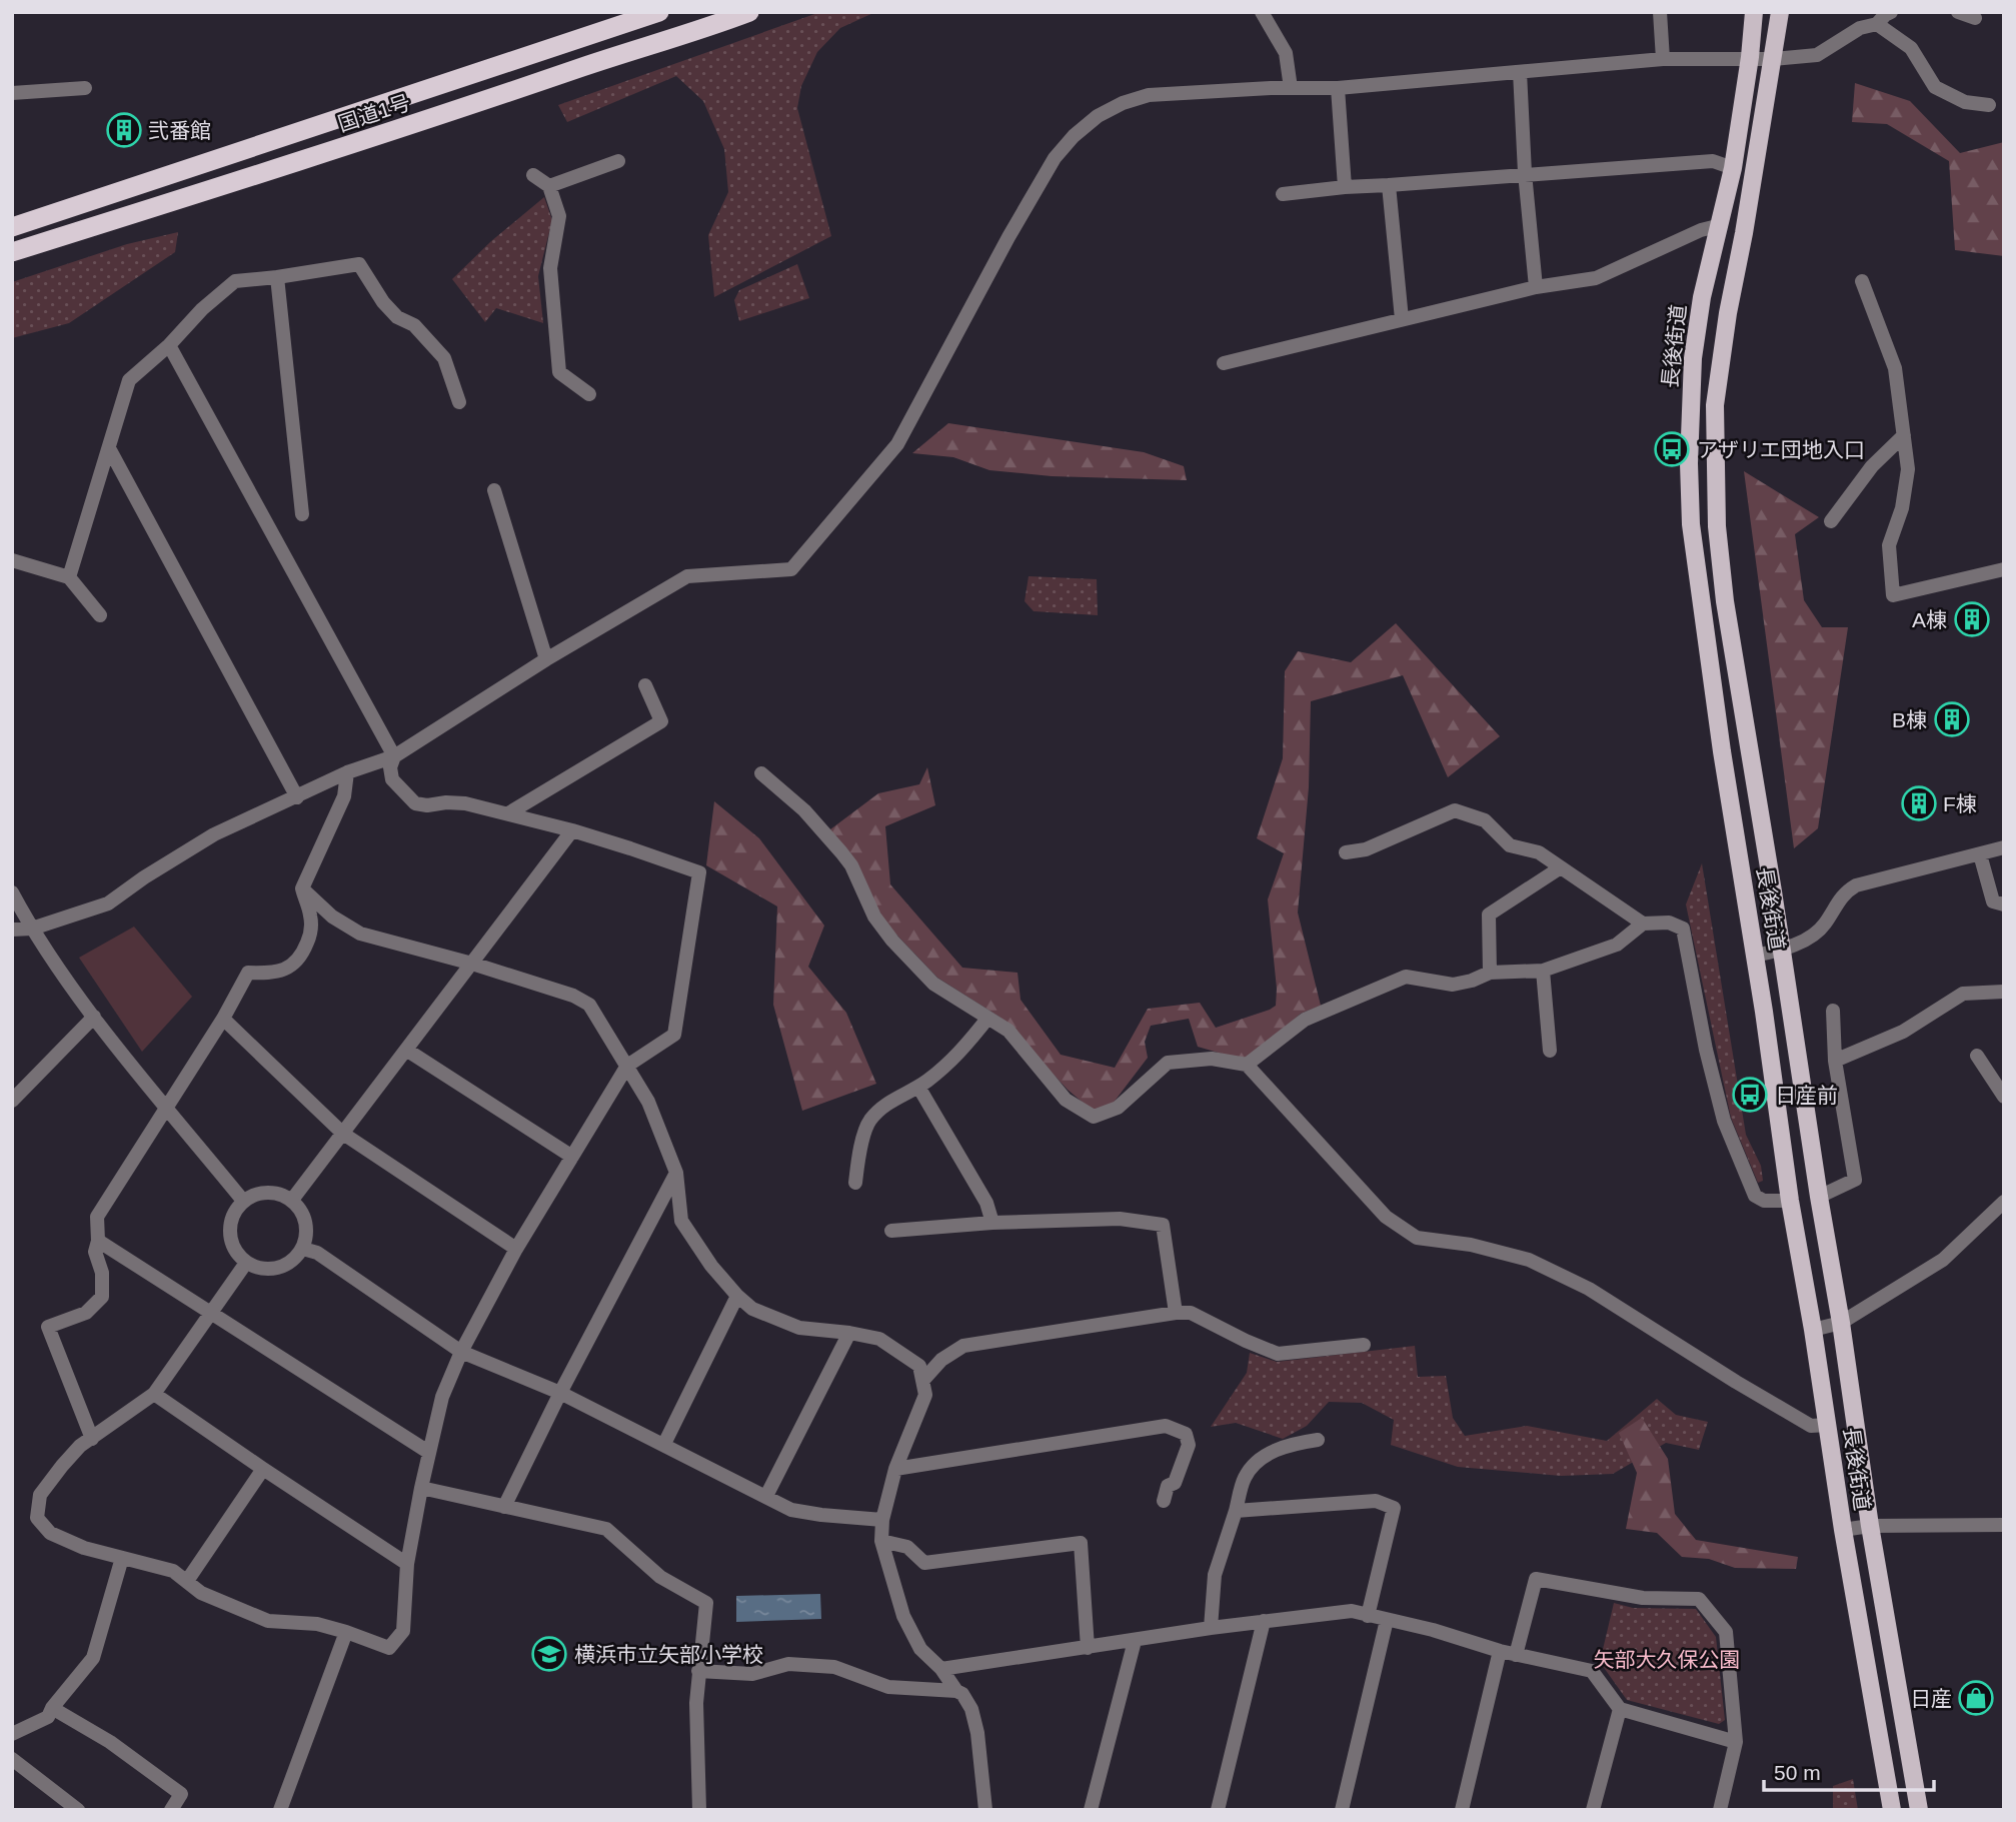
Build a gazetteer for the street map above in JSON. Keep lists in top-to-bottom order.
{
  "streets": {
    "highway": ["国道1号"],
    "main road": ["長後街道"]
  },
  "parks": ["矢部大久保公園"],
  "places": {
    "building": [
      "弐番館",
      "A棟",
      "B棟",
      "F棟"
    ],
    "bus stop": ["アザリエ団地入口", "日産前"],
    "school or university": ["横浜市立矢部小学校"],
    "shop": ["日産"]
  },
  "scale_bar": "50 m"
}
